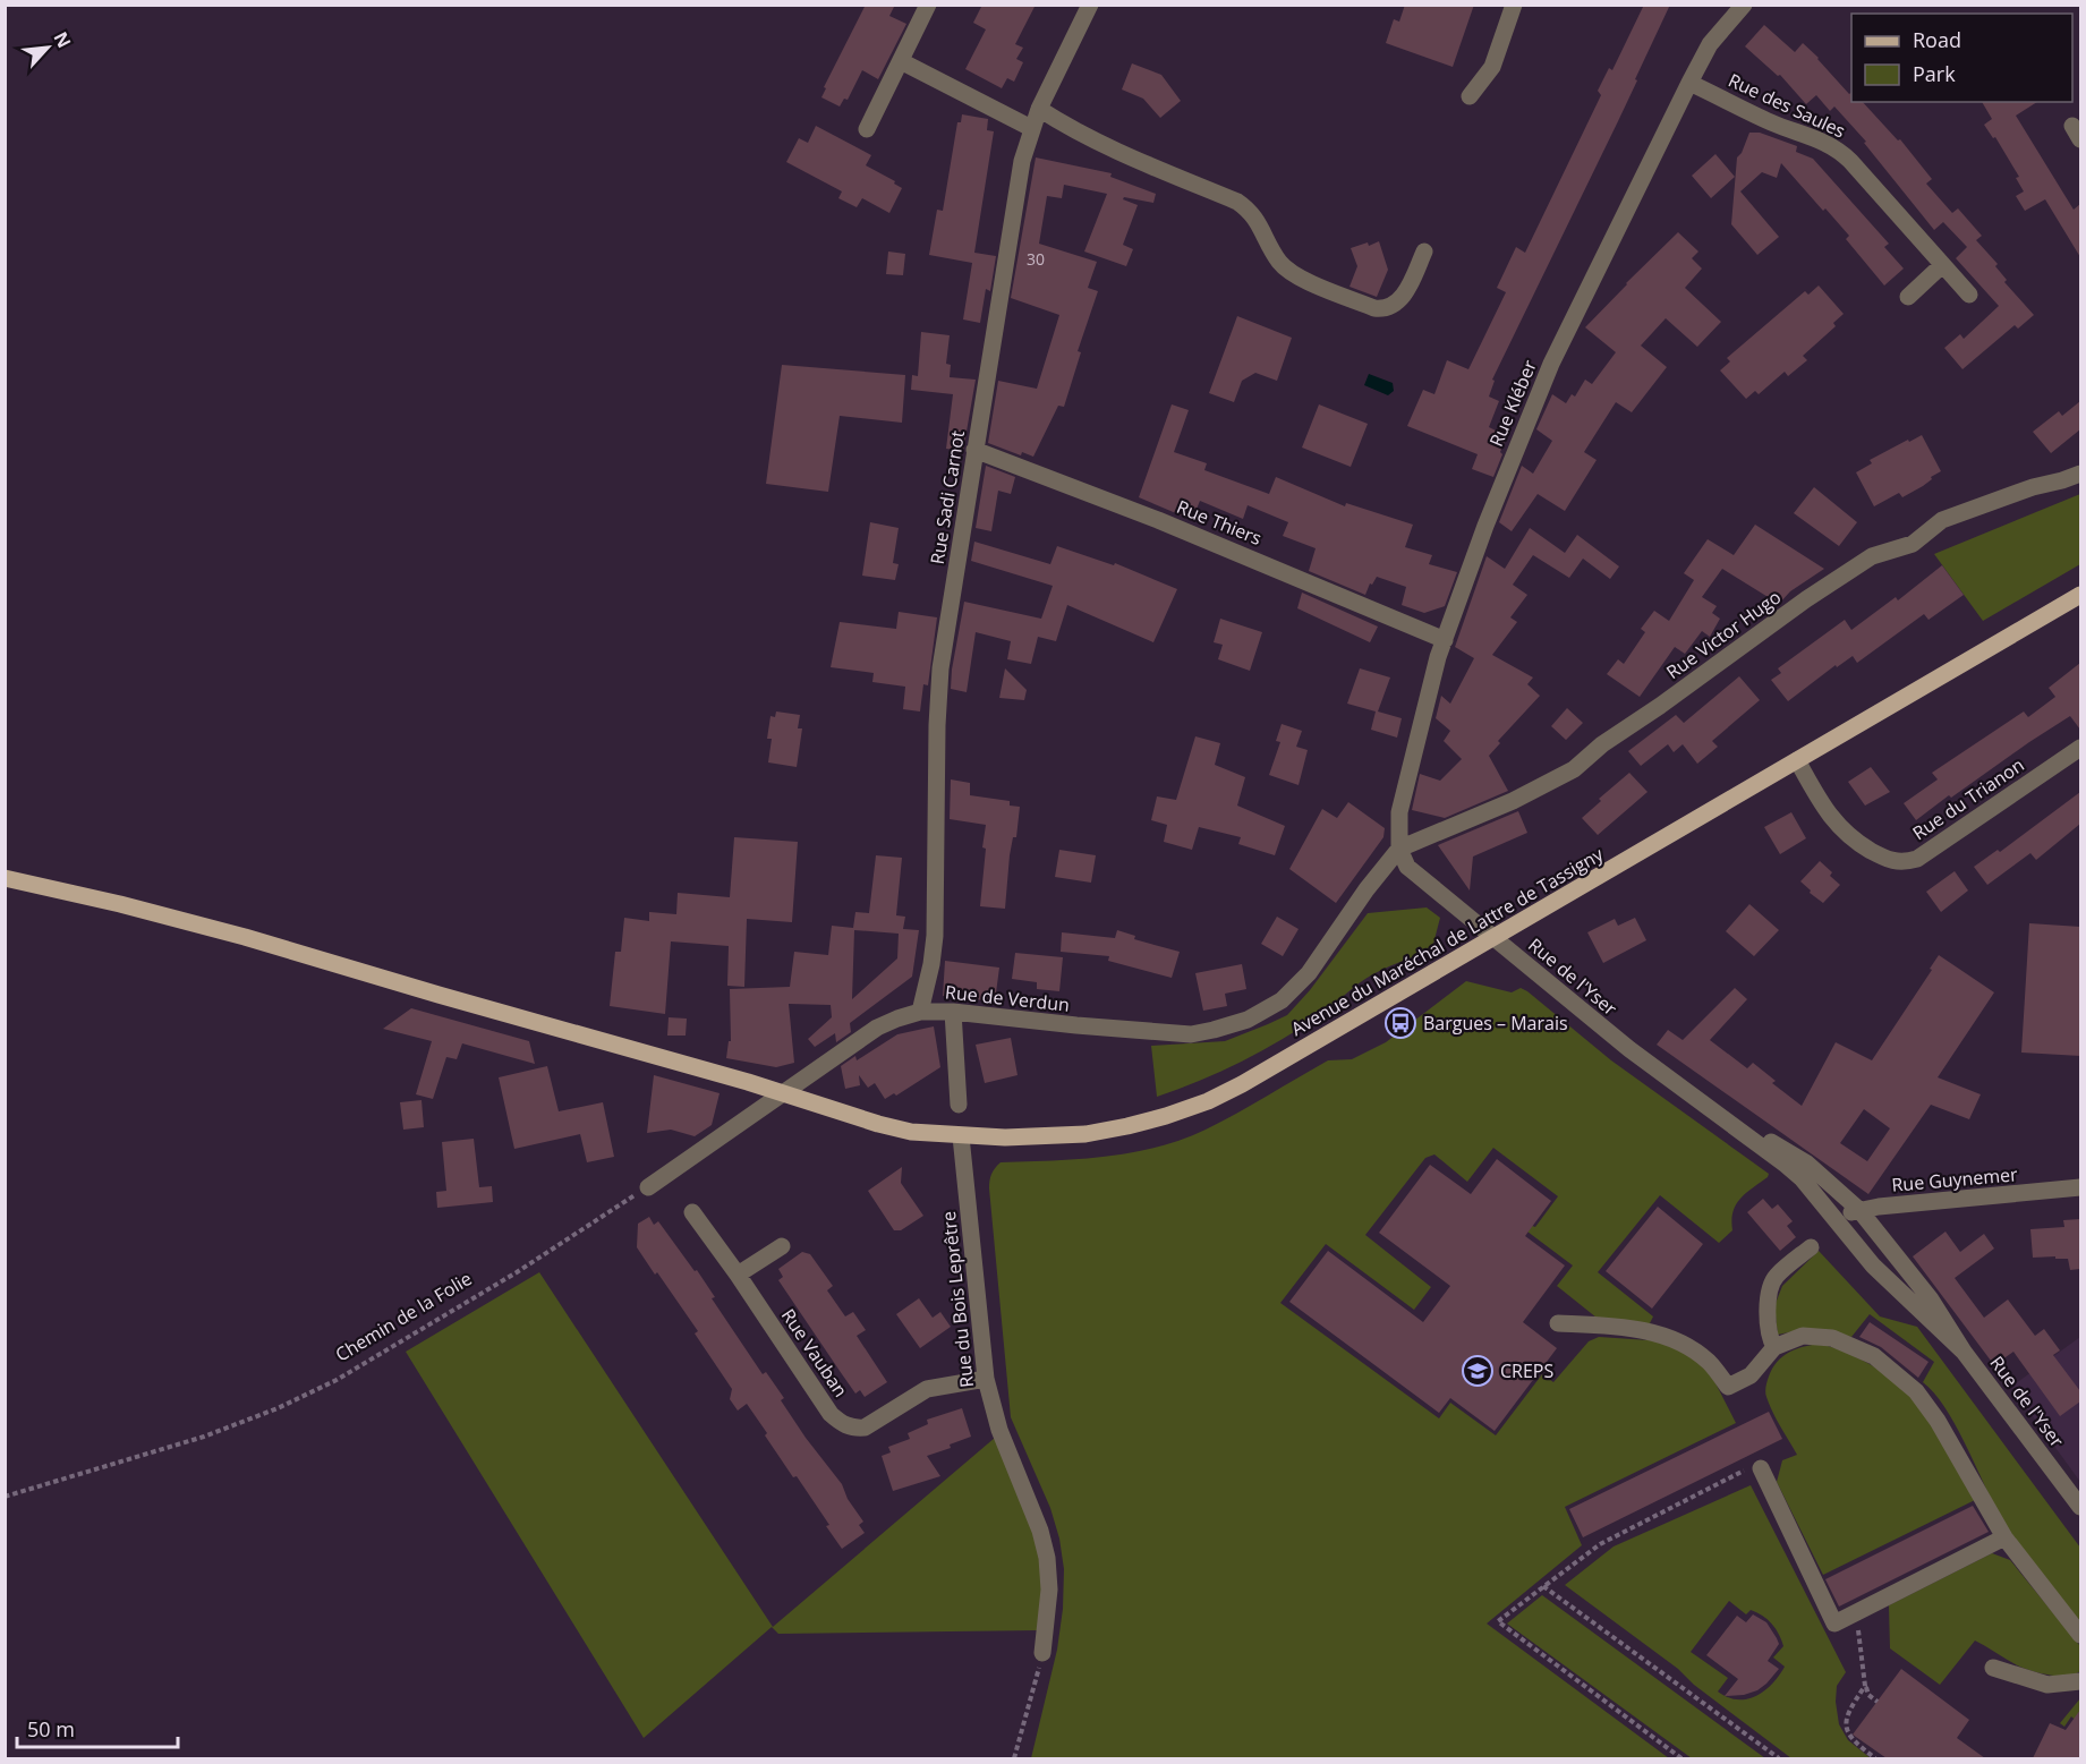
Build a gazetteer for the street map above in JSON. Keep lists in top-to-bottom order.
{
  "streets": {
    "main road": ["Avenue du Maréchal de Lattre de Tassigny"],
    "street": [
      "Rue des Saules",
      "Rue Kléber",
      "Rue Sadi Carnot",
      "Rue Thiers",
      "Rue Victor Hugo",
      "Rue du Trianon",
      "Rue de l'Yser",
      "Rue de Verdun",
      "Rue Guynemer",
      "Rue du Bois Leprêtre",
      "Rue Vauban"
    ],
    "path": ["Chemin de la Folie"]
  },
  "crossings": [
    ["Rue des Saules", "Rue Kléber"],
    ["Rue Kléber", "Rue Thiers"],
    ["Rue Kléber", "Rue Victor Hugo"],
    ["Rue Kléber", "Rue de l'Yser"],
    ["Rue Kléber", "Rue de Verdun"],
    ["Rue Sadi Carnot", "Rue Thiers"],
    ["Rue Sadi Carnot", "Rue de Verdun"],
    ["Rue Victor Hugo", "Rue de l'Yser"],
    ["Rue Victor Hugo", "Rue de Verdun"],
    ["Rue du Trianon", "Avenue du Maréchal de Lattre de Tassigny"],
    ["Avenue du Maréchal de Lattre de Tassigny", "Rue de l'Yser"],
    ["Avenue du Maréchal de Lattre de Tassigny", "Rue de Verdun"],
    ["Avenue du Maréchal de Lattre de Tassigny", "Rue du Bois Leprêtre"],
    ["Rue de l'Yser", "Rue de Verdun"],
    ["Rue de l'Yser", "Rue Guynemer"],
    ["Rue du Bois Leprêtre", "Rue Vauban"]
  ],
  "places": {
    "bus stop": ["Bargues – Marais"],
    "school or university": ["CREPS"]
  },
  "house_numbers": ["30"],
  "legend": ["Road", "Park"],
  "scale_bar": "50 m",
  "north": "top right"
}
